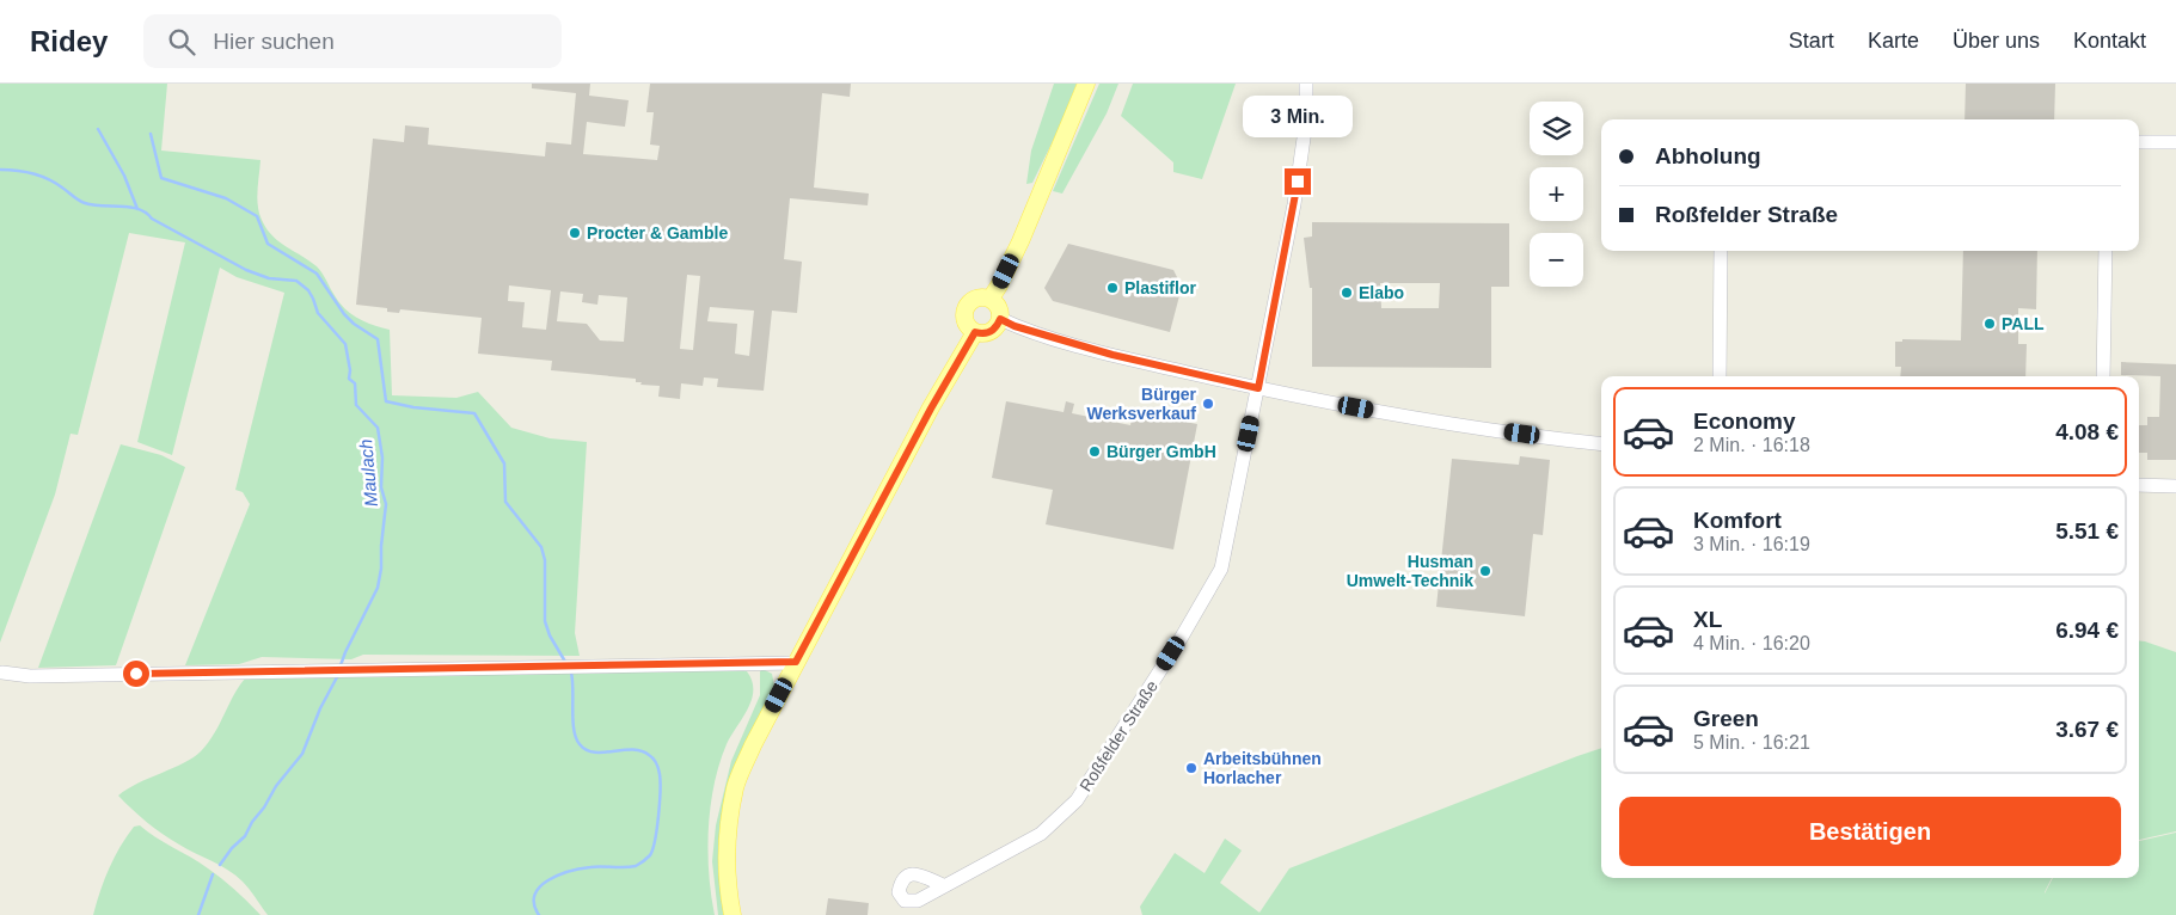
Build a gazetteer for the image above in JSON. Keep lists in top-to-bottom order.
{
  "streets": {
    "street": ["Roßfelder Straße"]
  },
  "water": ["Maulach"],
  "places": [
    "Procter & Gamble",
    "Plastiflor",
    "Elabo",
    "PALL",
    "Bürger Werksverkauf",
    "Bürger GmbH",
    "Husman Umwelt-Technik",
    "Arbeitsbühnen Horlacher"
  ],
  "page": {
    "header": "Ridey",
    "search": "Hier suchen",
    "nav": [
      "Start",
      "Karte",
      "Über uns",
      "Kontakt"
    ],
    "bubble": "3 Min.",
    "map_buttons": ["+", "−"],
    "banner": ["Abholung", "Roßfelder Straße"],
    "list": [
      {
        "name": "Economy",
        "note": "2 Min. · 16:18",
        "value": "4.08 €"
      },
      {
        "name": "Komfort",
        "note": "3 Min. · 16:19",
        "value": "5.51 €"
      },
      {
        "name": "XL",
        "note": "4 Min. · 16:20",
        "value": "6.94 €"
      },
      {
        "name": "Green",
        "note": "5 Min. · 16:21",
        "value": "3.67 €"
      }
    ],
    "buttons": "Bestätigen"
  }
}
